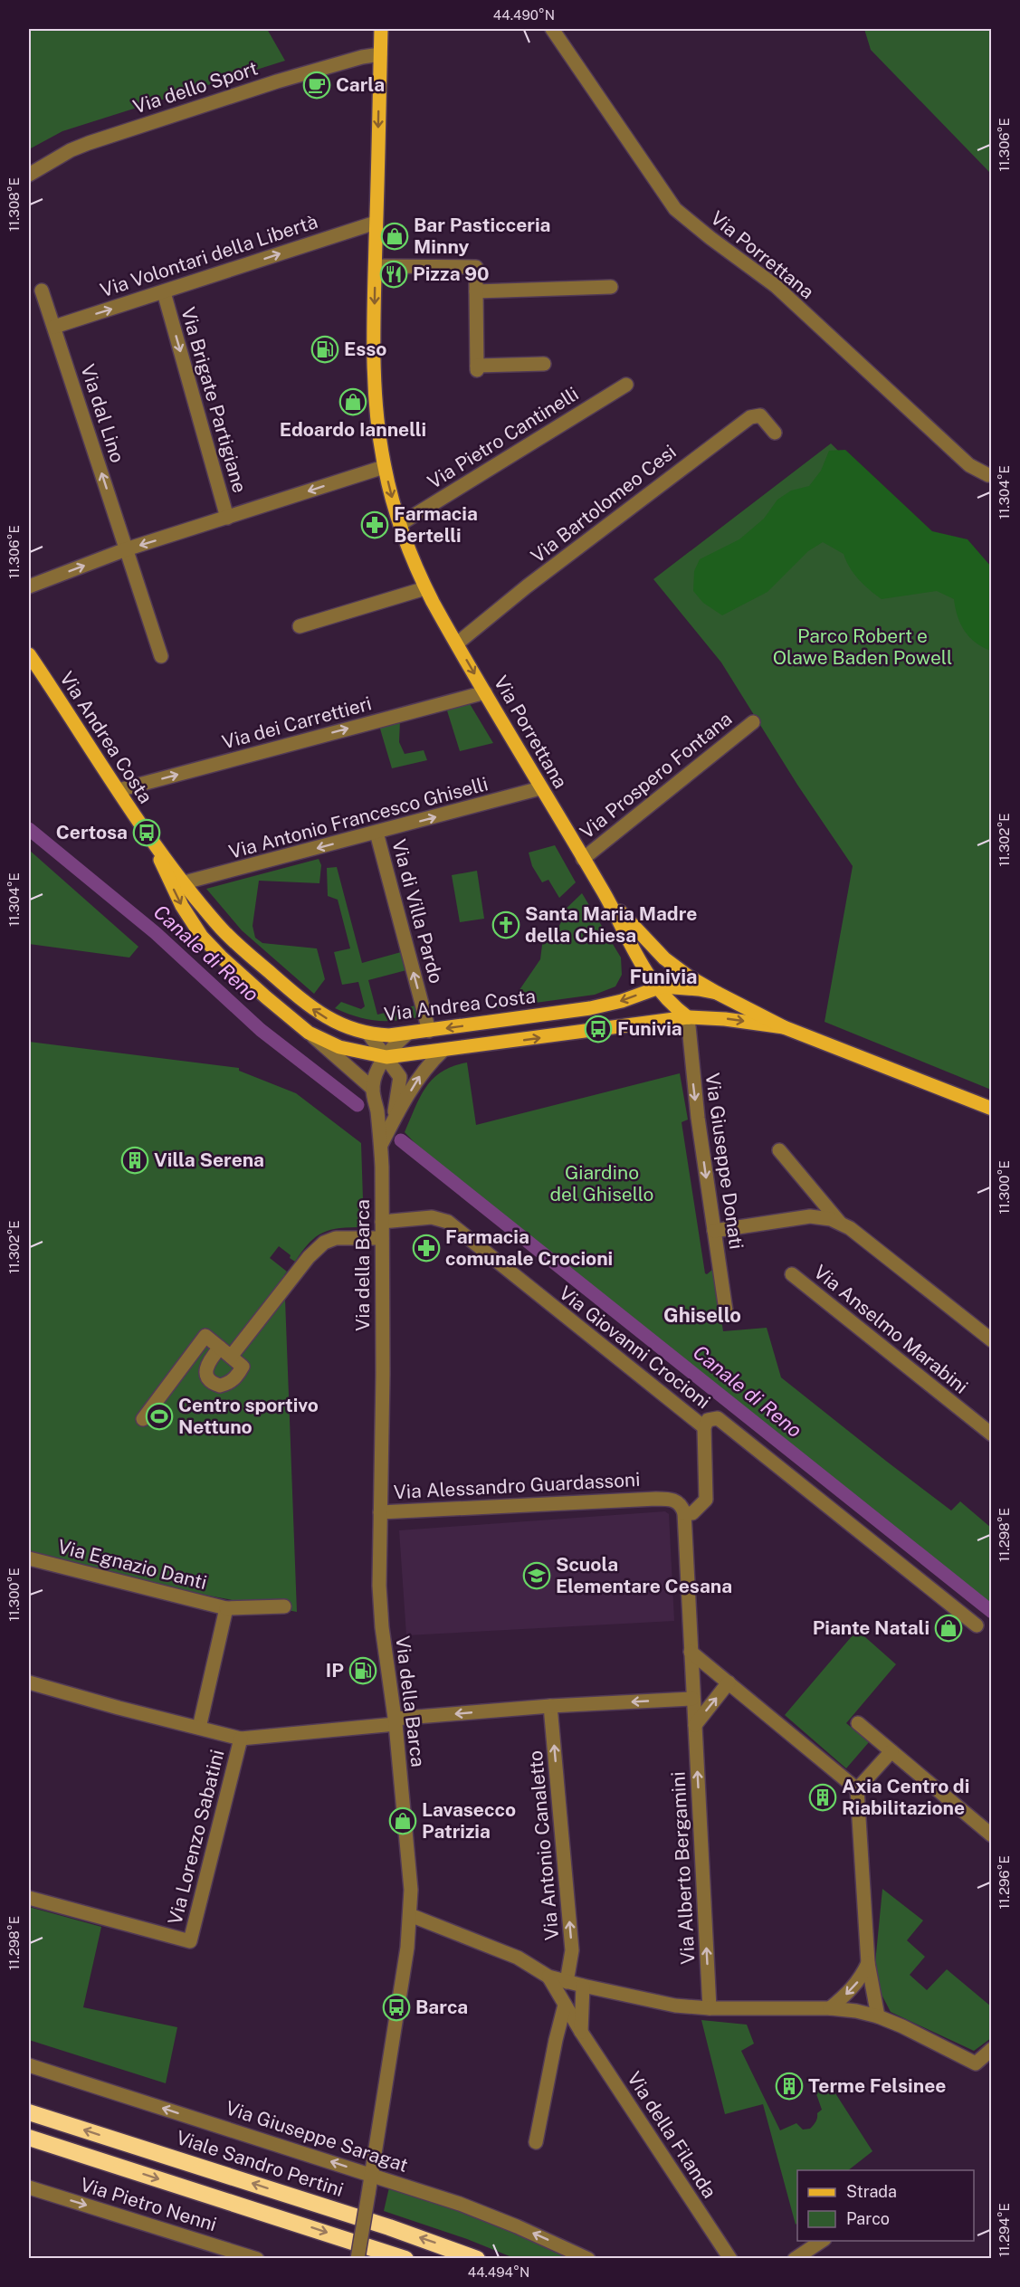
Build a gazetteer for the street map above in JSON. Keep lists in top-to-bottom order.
{
  "streets": {
    "highway": ["Viale Sandro Pertini"],
    "main road": ["Via Porrettana", "Via Andrea Costa"],
    "street": [
      "Via dello Sport",
      "Via Volontari della Libertà",
      "Via Brigate Partigiane",
      "Via dal Lino",
      "Via Pietro Cantinelli",
      "Via Bartolomeo Cesi",
      "Via dei Carrettieri",
      "Via Prospero Fontana",
      "Via Antonio Francesco Ghiselli",
      "Via di Villa Pardo",
      "Via Giuseppe Donati",
      "Via della Barca",
      "Via Anselmo Marabini",
      "Via Giovanni Crocioni",
      "Via Alessandro Guardassoni",
      "Via Egnazio Danti",
      "Via Lorenzo Sabatini",
      "Via Antonio Canaletto",
      "Via Alberto Bergamini",
      "Via della Filanda",
      "Via Giuseppe Saragat",
      "Via Pietro Nenni"
    ]
  },
  "crossings": [
    ["Via dello Sport", "Via Porrettana"],
    ["Via Porrettana", "Via Volontari della Libertà"],
    ["Via Porrettana", "Via Pietro Cantinelli"],
    ["Via Porrettana", "Via Bartolomeo Cesi"],
    ["Via Porrettana", "Via dei Carrettieri"],
    ["Via Porrettana", "Via Andrea Costa"],
    ["Via Porrettana", "Via Prospero Fontana"],
    ["Via Porrettana", "Via Antonio Francesco Ghiselli"],
    ["Via Porrettana", "Via Giuseppe Donati"],
    ["Via Volontari della Libertà", "Via Brigate Partigiane"],
    ["Via Volontari della Libertà", "Via dal Lino"],
    ["Via dei Carrettieri", "Via Andrea Costa"],
    ["Via Andrea Costa", "Via Antonio Francesco Ghiselli"],
    ["Via Andrea Costa", "Via di Villa Pardo"],
    ["Via Andrea Costa", "Via Giuseppe Donati"],
    ["Via Andrea Costa", "Via della Barca"],
    ["Via Antonio Francesco Ghiselli", "Via di Villa Pardo"],
    ["Via della Barca", "Via Giovanni Crocioni"],
    ["Via della Barca", "Via Alessandro Guardassoni"],
    ["Via della Barca", "Via della Filanda"],
    ["Via della Barca", "Via Giuseppe Saragat"],
    ["Via Alessandro Guardassoni", "Via Alberto Bergamini"],
    ["Via Antonio Canaletto", "Via della Filanda"],
    ["Via Alberto Bergamini", "Via della Filanda"]
  ],
  "one_way": [
    "Via Volontari della Libertà",
    "Via Brigate Partigiane",
    "Via dal Lino",
    "Via di Villa Pardo",
    "Via Giuseppe Donati",
    "Via Antonio Canaletto",
    "Via Alberto Bergamini",
    "Via Giuseppe Saragat",
    "Via Pietro Nenni"
  ],
  "districts": ["Funivia", "Ghisello"],
  "water": ["Canale di Reno"],
  "parks": ["Parco Robert e Olawe Baden Powell", "Giardino del Ghisello"],
  "places": {
    "cafe": ["Carla"],
    "shop": [
      "Bar Pasticceria Minny",
      "Edoardo Iannelli",
      "Piante Natali",
      "Lavasecco Patrizia"
    ],
    "restaurant": ["Pizza 90"],
    "fuel station": ["Esso", "IP"],
    "pharmacy": ["Farmacia Bertelli", "Farmacia comunale Crocioni"],
    "bus stop": ["Certosa", "Funivia", "Barca"],
    "church": ["Santa Maria Madre della Chiesa"],
    "building": ["Villa Serena", "Axia Centro di Riabilitazione", "Terme Felsinee"],
    "sports": ["Centro sportivo Nettuno"],
    "school or university": ["Scuola Elementare Cesana"]
  },
  "legend": ["Strada", "Parco"],
  "coordinates": [
    "44.490°N",
    "11.306°E",
    "11.308°E",
    "11.304°E",
    "11.302°E",
    "11.300°E",
    "11.298°E",
    "11.296°E",
    "11.294°E",
    "44.494°N"
  ]
}
